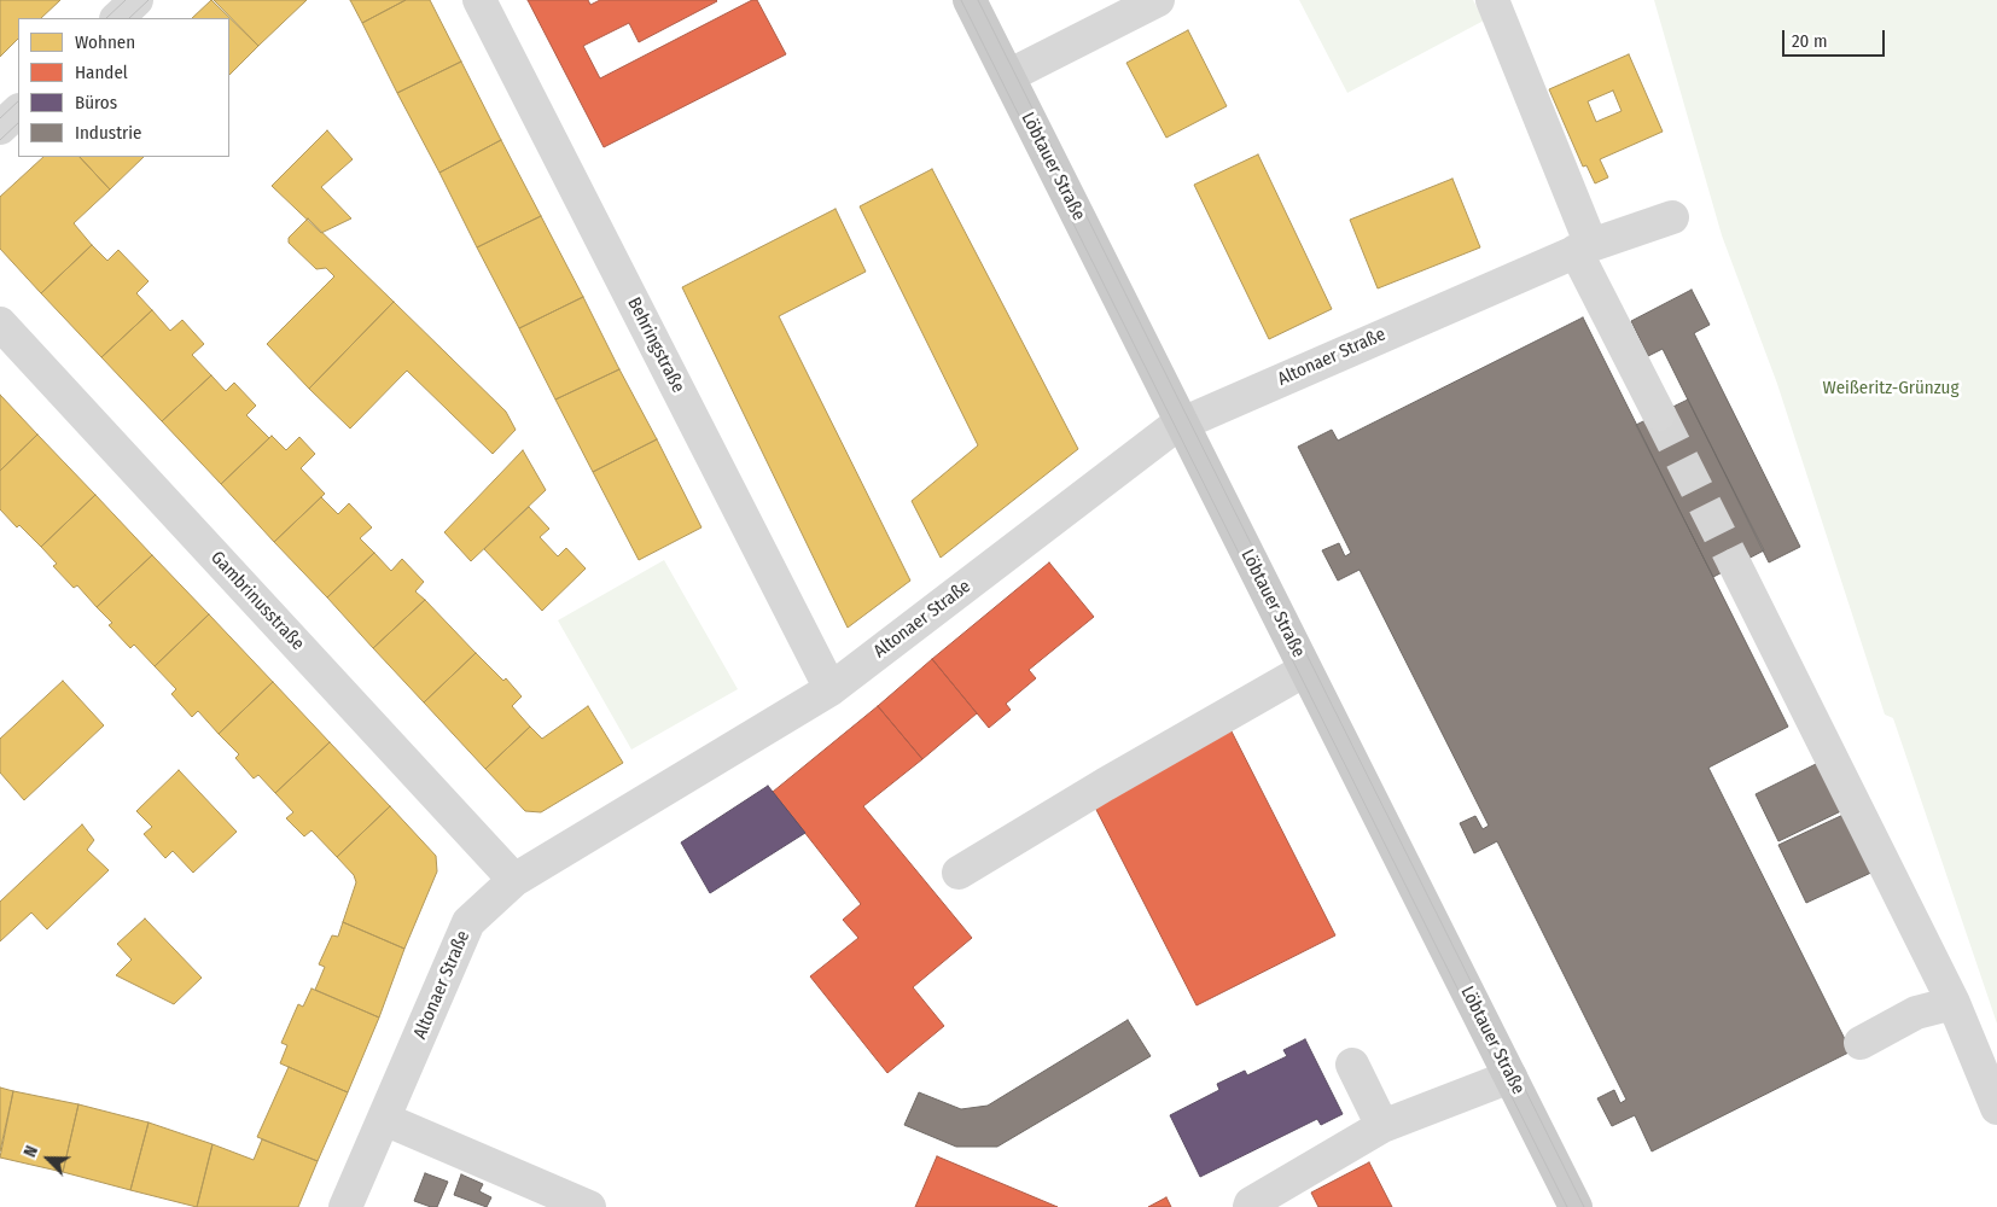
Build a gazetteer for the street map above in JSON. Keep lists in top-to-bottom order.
{
  "streets": {
    "main road": ["Löbtauer Straße"],
    "street": ["Behringstraße", "Altonaer Straße", "Gambrinusstraße"]
  },
  "crossings": [
    ["Löbtauer Straße", "Altonaer Straße"],
    ["Behringstraße", "Altonaer Straße"],
    ["Altonaer Straße", "Gambrinusstraße"]
  ],
  "parks": ["Weißeritz-Grünzug"],
  "legend": [
    "Wohnen",
    "Handel",
    "Büros",
    "Industrie"
  ],
  "scale_bar": "20 m",
  "north": "top left"
}
